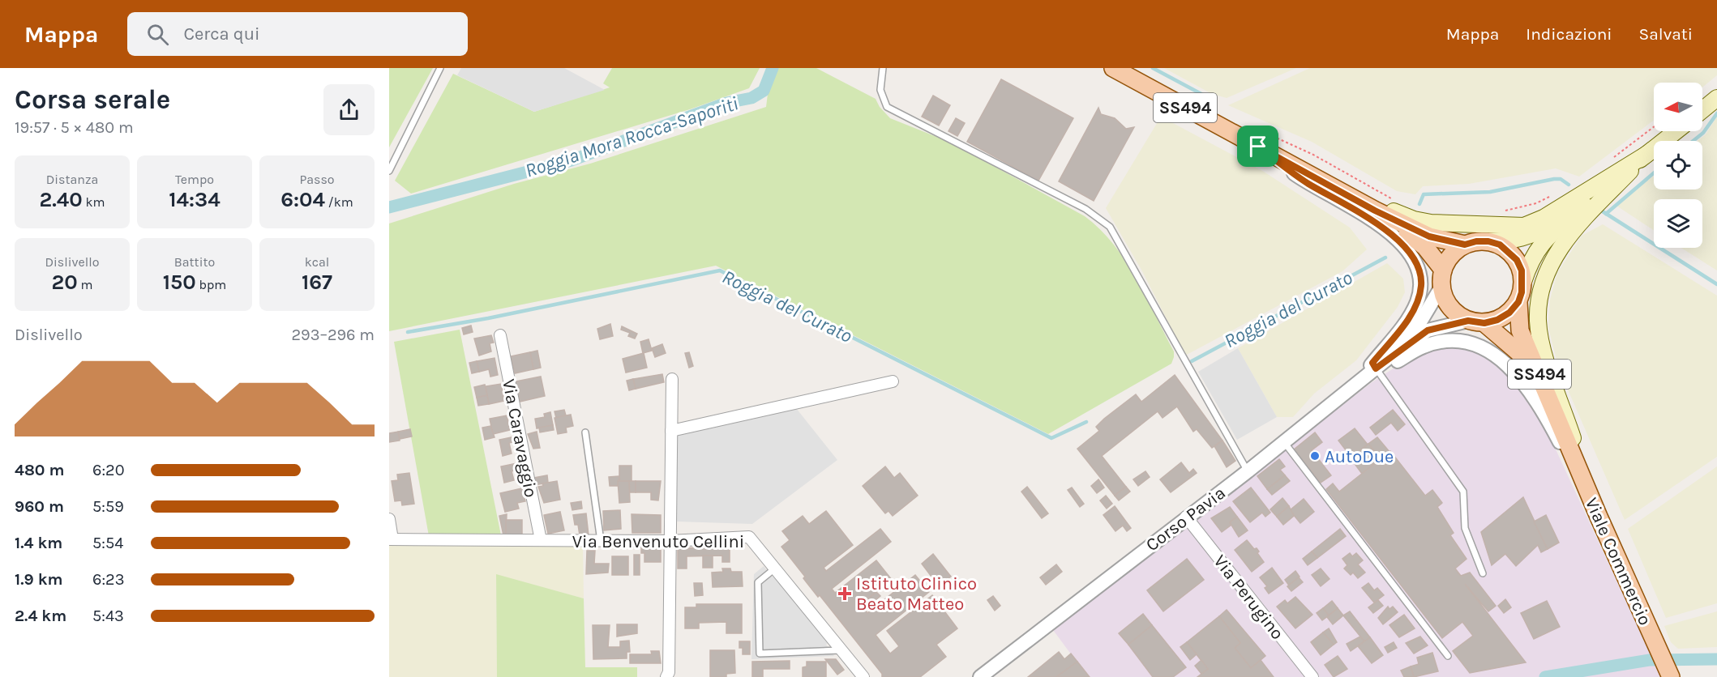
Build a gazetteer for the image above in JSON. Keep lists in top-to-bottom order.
{
  "streets": {
    "main road": ["SS494", "Viale Commercio"],
    "street": [
      "Via Caravaggio",
      "Corso Pavia",
      "Via Benvenuto Cellini",
      "Via Perugino"
    ]
  },
  "crossings": [
    ["SS494", "Viale Commercio"],
    ["Via Caravaggio", "Via Benvenuto Cellini"],
    ["Corso Pavia", "Via Perugino"]
  ],
  "water": ["Roggia Mora Rocca-Saporiti", "Roggia del Curato"],
  "places": {
    "other": ["AutoDue"],
    "health": ["Istituto Clinico Beato Matteo"]
  },
  "north": "left",
  "page": {
    "header": "Mappa",
    "search": "Cerca qui",
    "nav": ["Mappa", "Indicazioni", "Salvati"],
    "heading": ["Corsa serale", "19:57 · 5 × 480 m"],
    "stats": [
      ["Distanza", "2.40 km"],
      ["Tempo", "14:34"],
      ["Passo", "6:04 /km"],
      ["Dislivello", "20 m"],
      ["Battito", "150 bpm"],
      ["kcal", "167"]
    ],
    "chart": ["Dislivello", "293–296 m"],
    "list": [
      {
        "name": "480 m",
        "note": "6:20"
      },
      {
        "name": "960 m",
        "note": "5:59"
      },
      {
        "name": "1.4 km",
        "note": "5:54"
      },
      {
        "name": "1.9 km",
        "note": "6:23"
      },
      {
        "name": "2.4 km",
        "note": "5:43"
      }
    ]
  }
}
